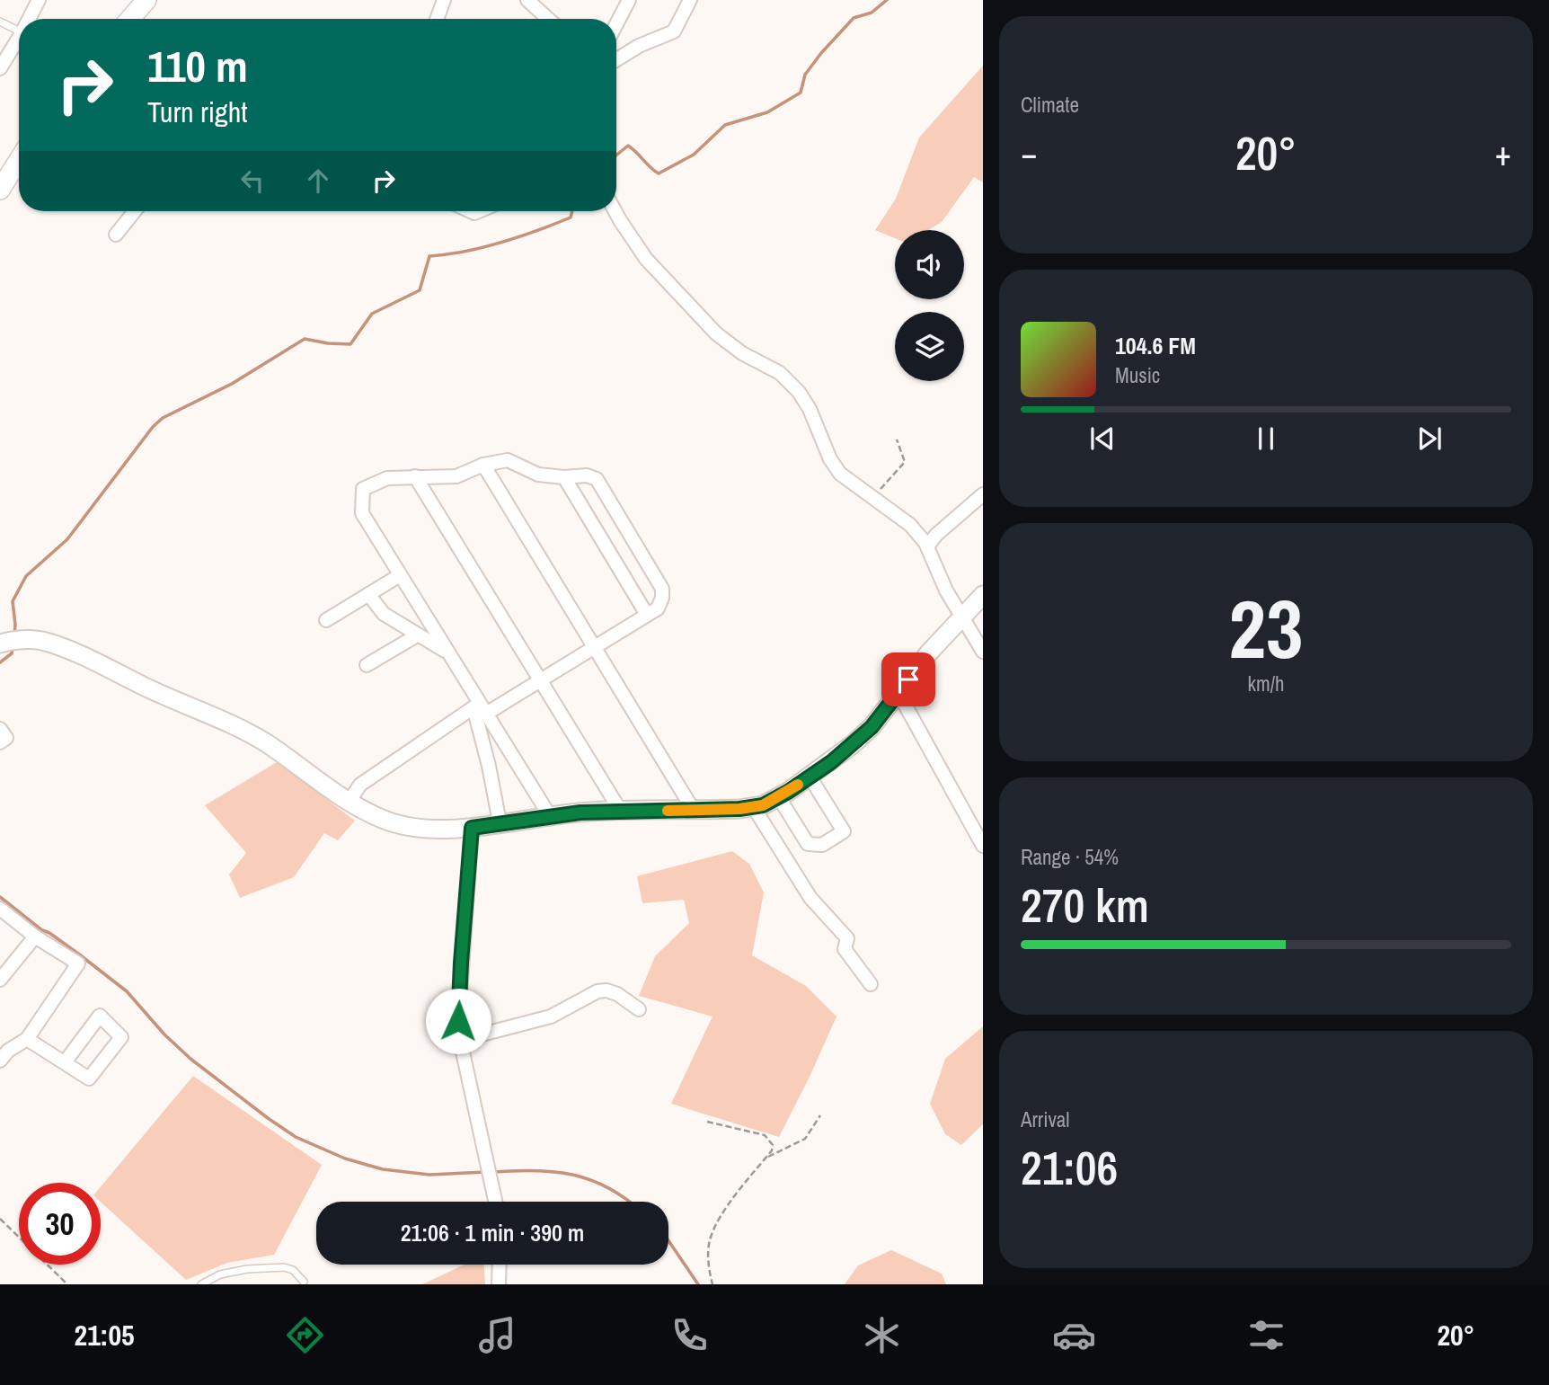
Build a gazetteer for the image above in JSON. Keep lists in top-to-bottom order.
{
  "page": {
    "tile": [
      "Climate",
      ["23", "km/h"],
      ["Range · 54%", "270 km"],
      ["Arrival", "21:06"]
    ],
    "turn": ["110 m", "Turn right"],
    "heat": ["−", "20°", "+"],
    "song": ["104.6 FM", "Music"],
    "limit": "30",
    "trip": "21:06 · 1 min · 390 m",
    "tabs": ["21:05", "20°"]
  }
}
